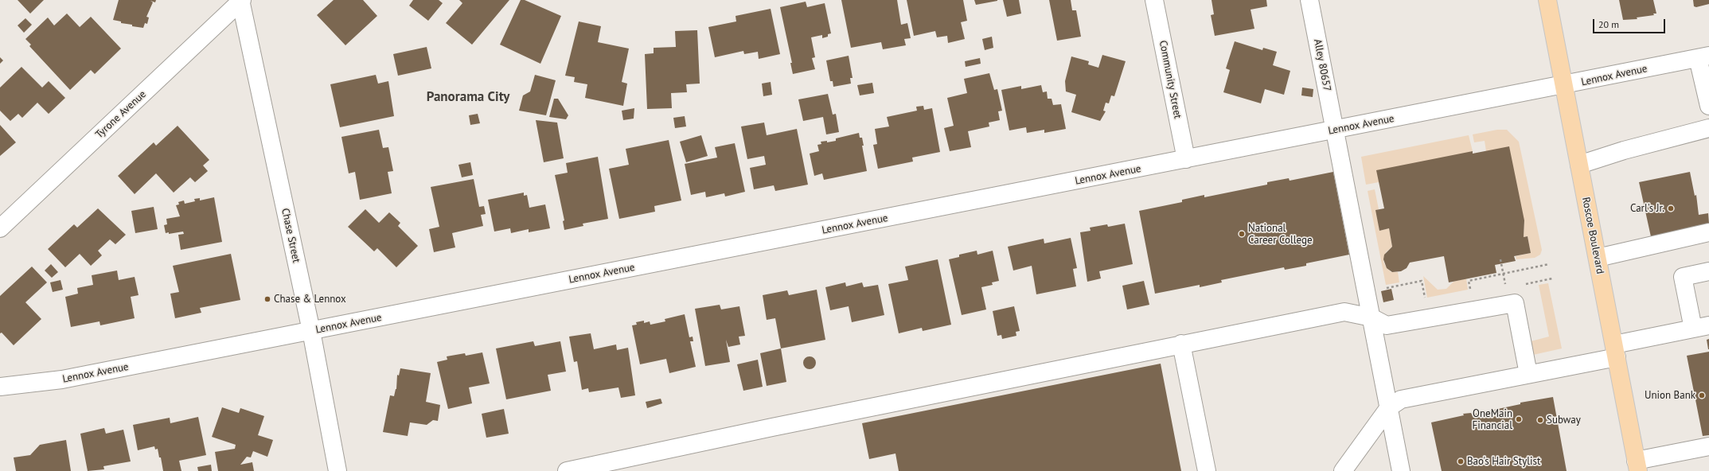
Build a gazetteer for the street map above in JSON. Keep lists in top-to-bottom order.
{
  "streets": {
    "main road": ["Roscoe Boulevard"],
    "street": [
      "Alley 80657",
      "Lennox Avenue",
      "Community Street",
      "Tyrone Avenue",
      "Chase Street"
    ]
  },
  "crossings": [
    ["Alley 80657", "Lennox Avenue"],
    ["Lennox Avenue", "Community Street"],
    ["Lennox Avenue", "Chase Street"],
    ["Lennox Avenue", "Roscoe Boulevard"],
    ["Tyrone Avenue", "Chase Street"]
  ],
  "districts": ["Panorama City"],
  "places": [
    "Carl's Jr.",
    "National Career College",
    "Chase & Lennox",
    "Union Bank",
    "OneMain Financial",
    "Subway",
    "Bao's Hair Stylist"
  ],
  "scale_bar": "20 m"
}
